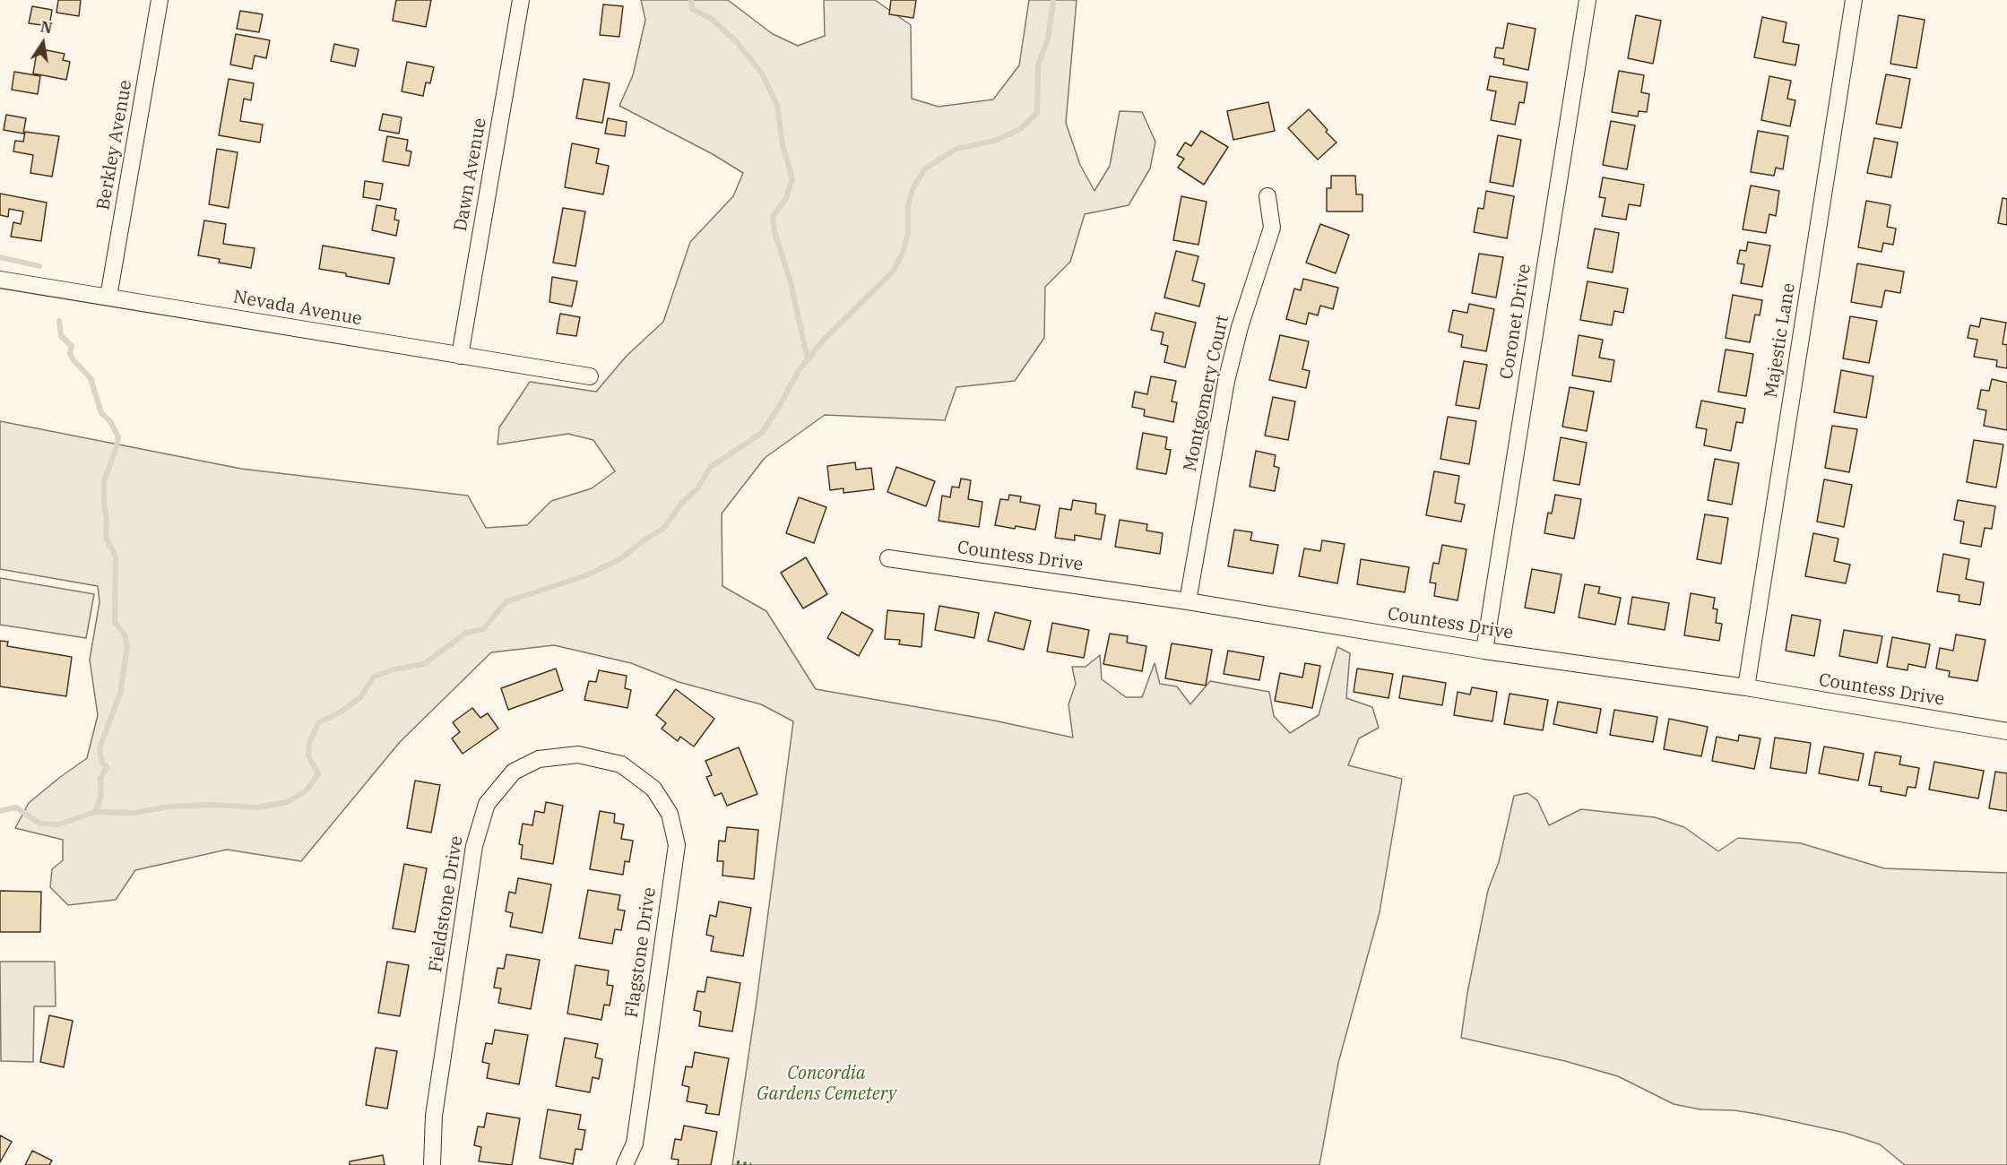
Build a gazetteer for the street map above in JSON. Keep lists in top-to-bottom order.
{
  "streets": {
    "street": [
      "Berkley Avenue",
      "Dawn Avenue",
      "Nevada Avenue",
      "Coronet Drive",
      "Majestic Lane",
      "Montgomery Court",
      "Countess Drive",
      "Fieldstone Drive",
      "Flagstone Drive"
    ]
  },
  "crossings": [
    ["Berkley Avenue", "Nevada Avenue"],
    ["Dawn Avenue", "Nevada Avenue"],
    ["Coronet Drive", "Countess Drive"],
    ["Majestic Lane", "Countess Drive"],
    ["Montgomery Court", "Countess Drive"],
    ["Fieldstone Drive", "Flagstone Drive"]
  ],
  "parks": ["Concordia Gardens Cemetery"],
  "north": "top"
}
